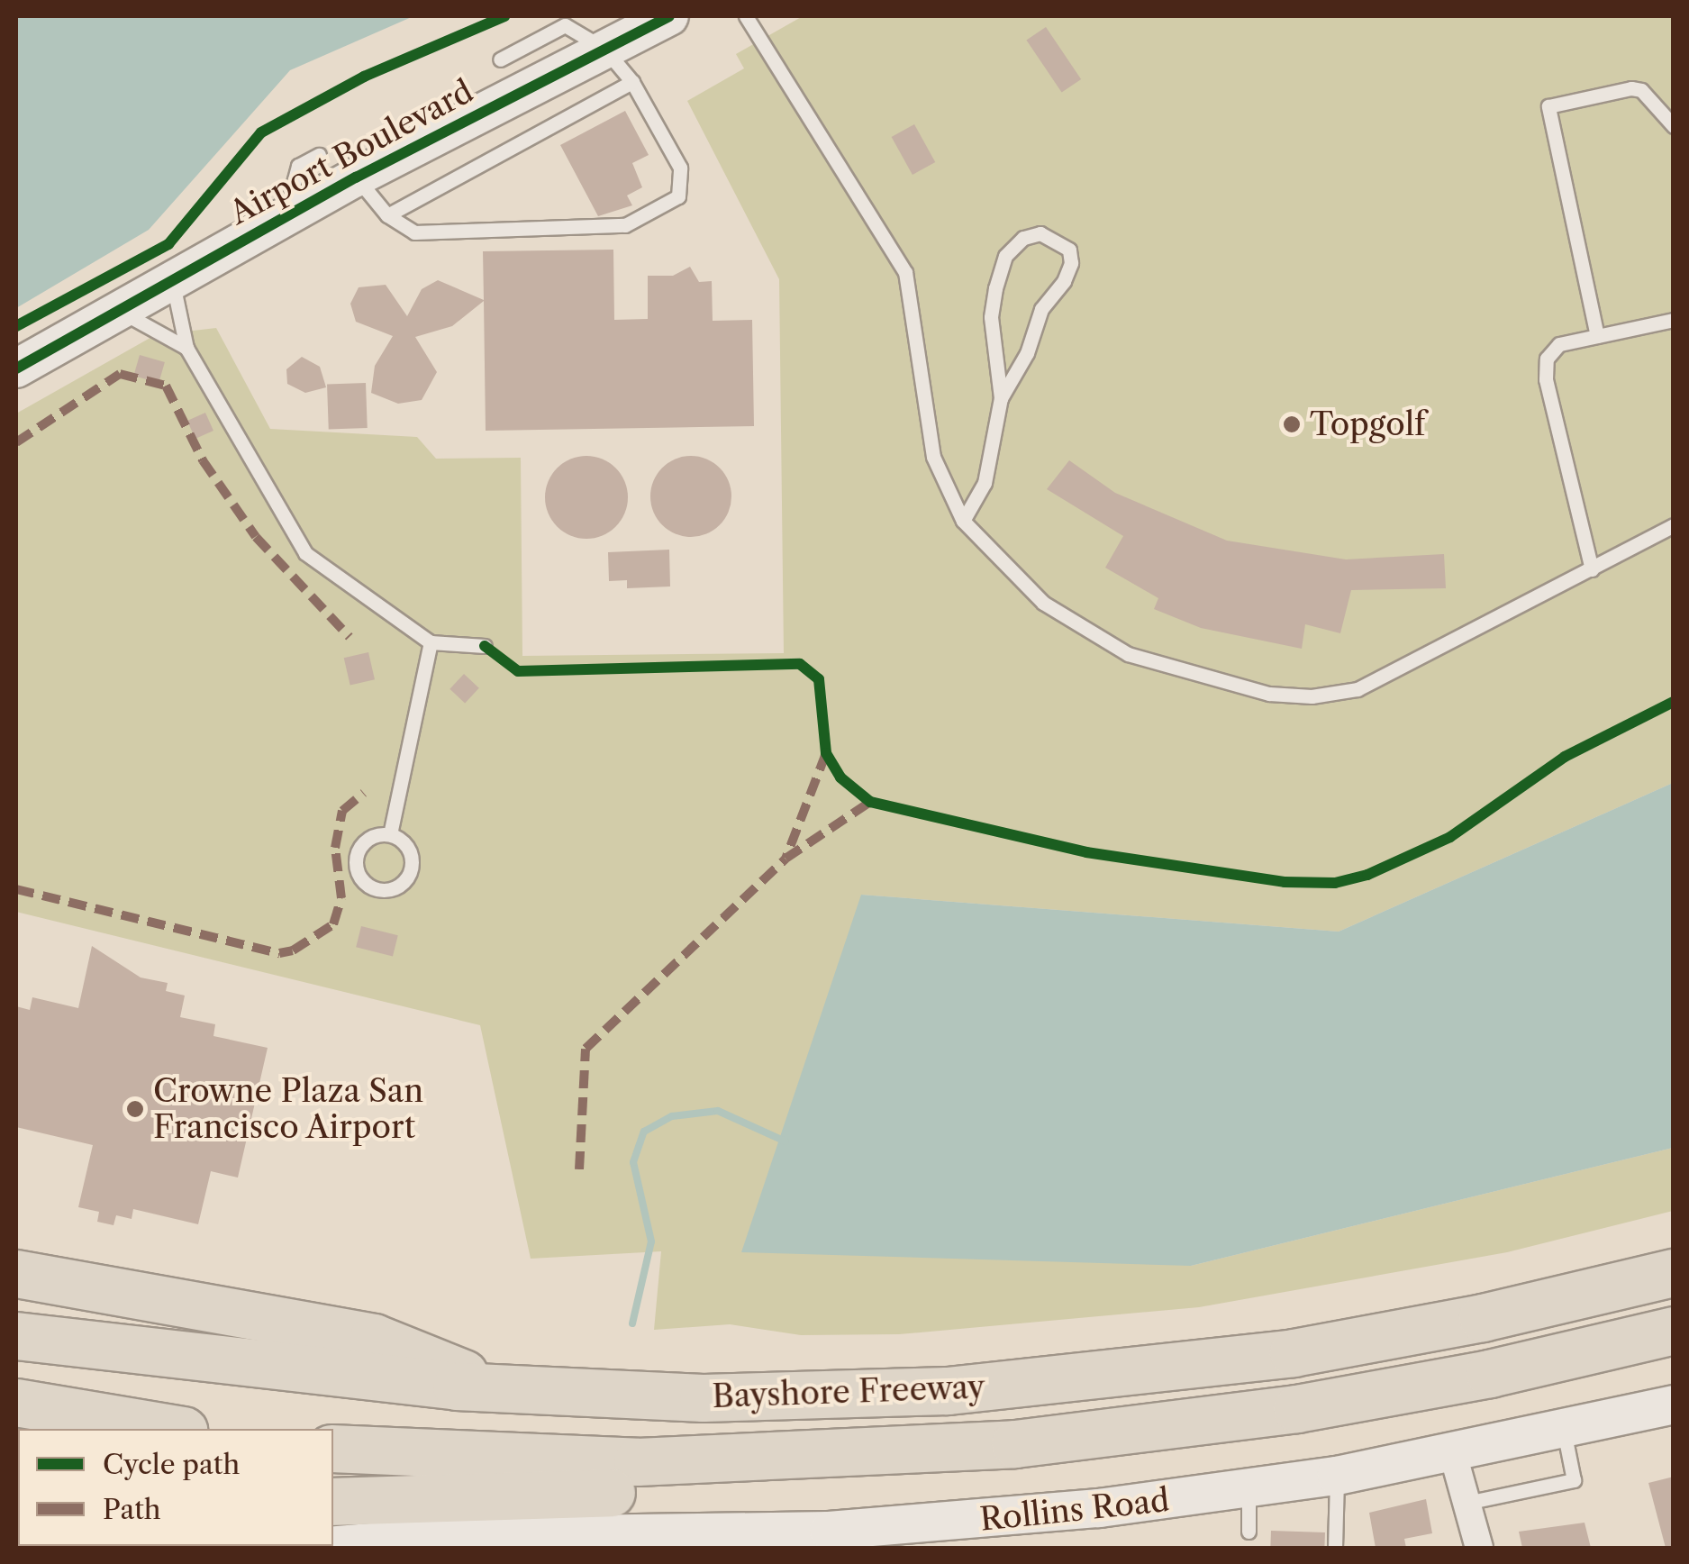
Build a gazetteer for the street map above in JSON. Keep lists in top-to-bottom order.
{
  "streets": {
    "highway": ["Bayshore Freeway"],
    "street": ["Airport Boulevard", "Rollins Road"]
  },
  "places": ["Topgolf", "Crowne Plaza San Francisco Airport"],
  "legend": ["Cycle path", "Path"]
}
